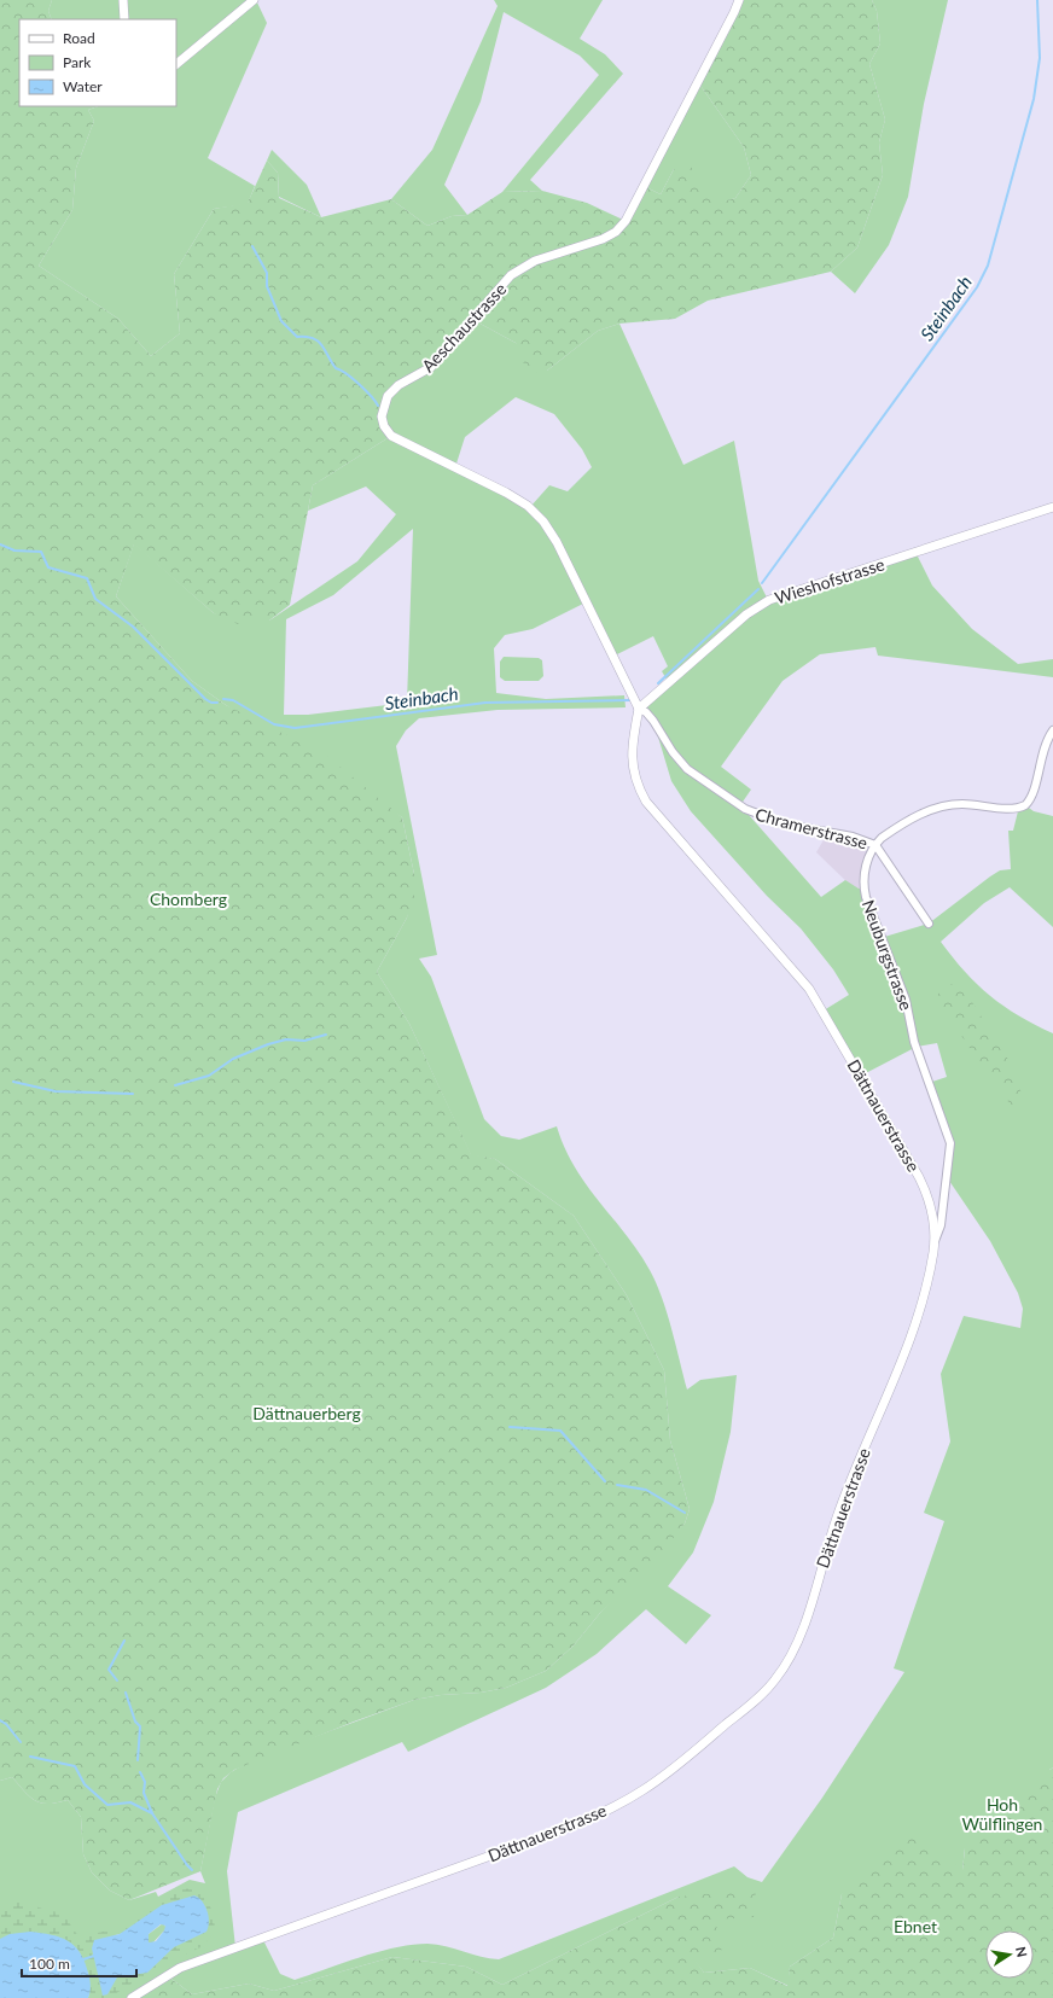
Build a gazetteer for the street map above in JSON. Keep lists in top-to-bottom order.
{
  "streets": {
    "street": [
      "Aeschaustrasse",
      "Wieshofstrasse",
      "Chramerstrasse",
      "Neuburgstrasse",
      "Dättnauerstrasse"
    ]
  },
  "crossings": [
    ["Aeschaustrasse", "Wieshofstrasse"],
    ["Aeschaustrasse", "Chramerstrasse"],
    ["Aeschaustrasse", "Dättnauerstrasse"],
    ["Wieshofstrasse", "Chramerstrasse"],
    ["Wieshofstrasse", "Dättnauerstrasse"],
    ["Chramerstrasse", "Neuburgstrasse"],
    ["Chramerstrasse", "Dättnauerstrasse"],
    ["Neuburgstrasse", "Dättnauerstrasse"]
  ],
  "water": ["Steinbach"],
  "parks": [
    "Chomberg",
    "Dättnauerberg",
    "Hoh Wülflingen",
    "Ebnet"
  ],
  "legend": ["Road", "Park", "Water"],
  "scale_bar": "100 m",
  "north": "right"
}
